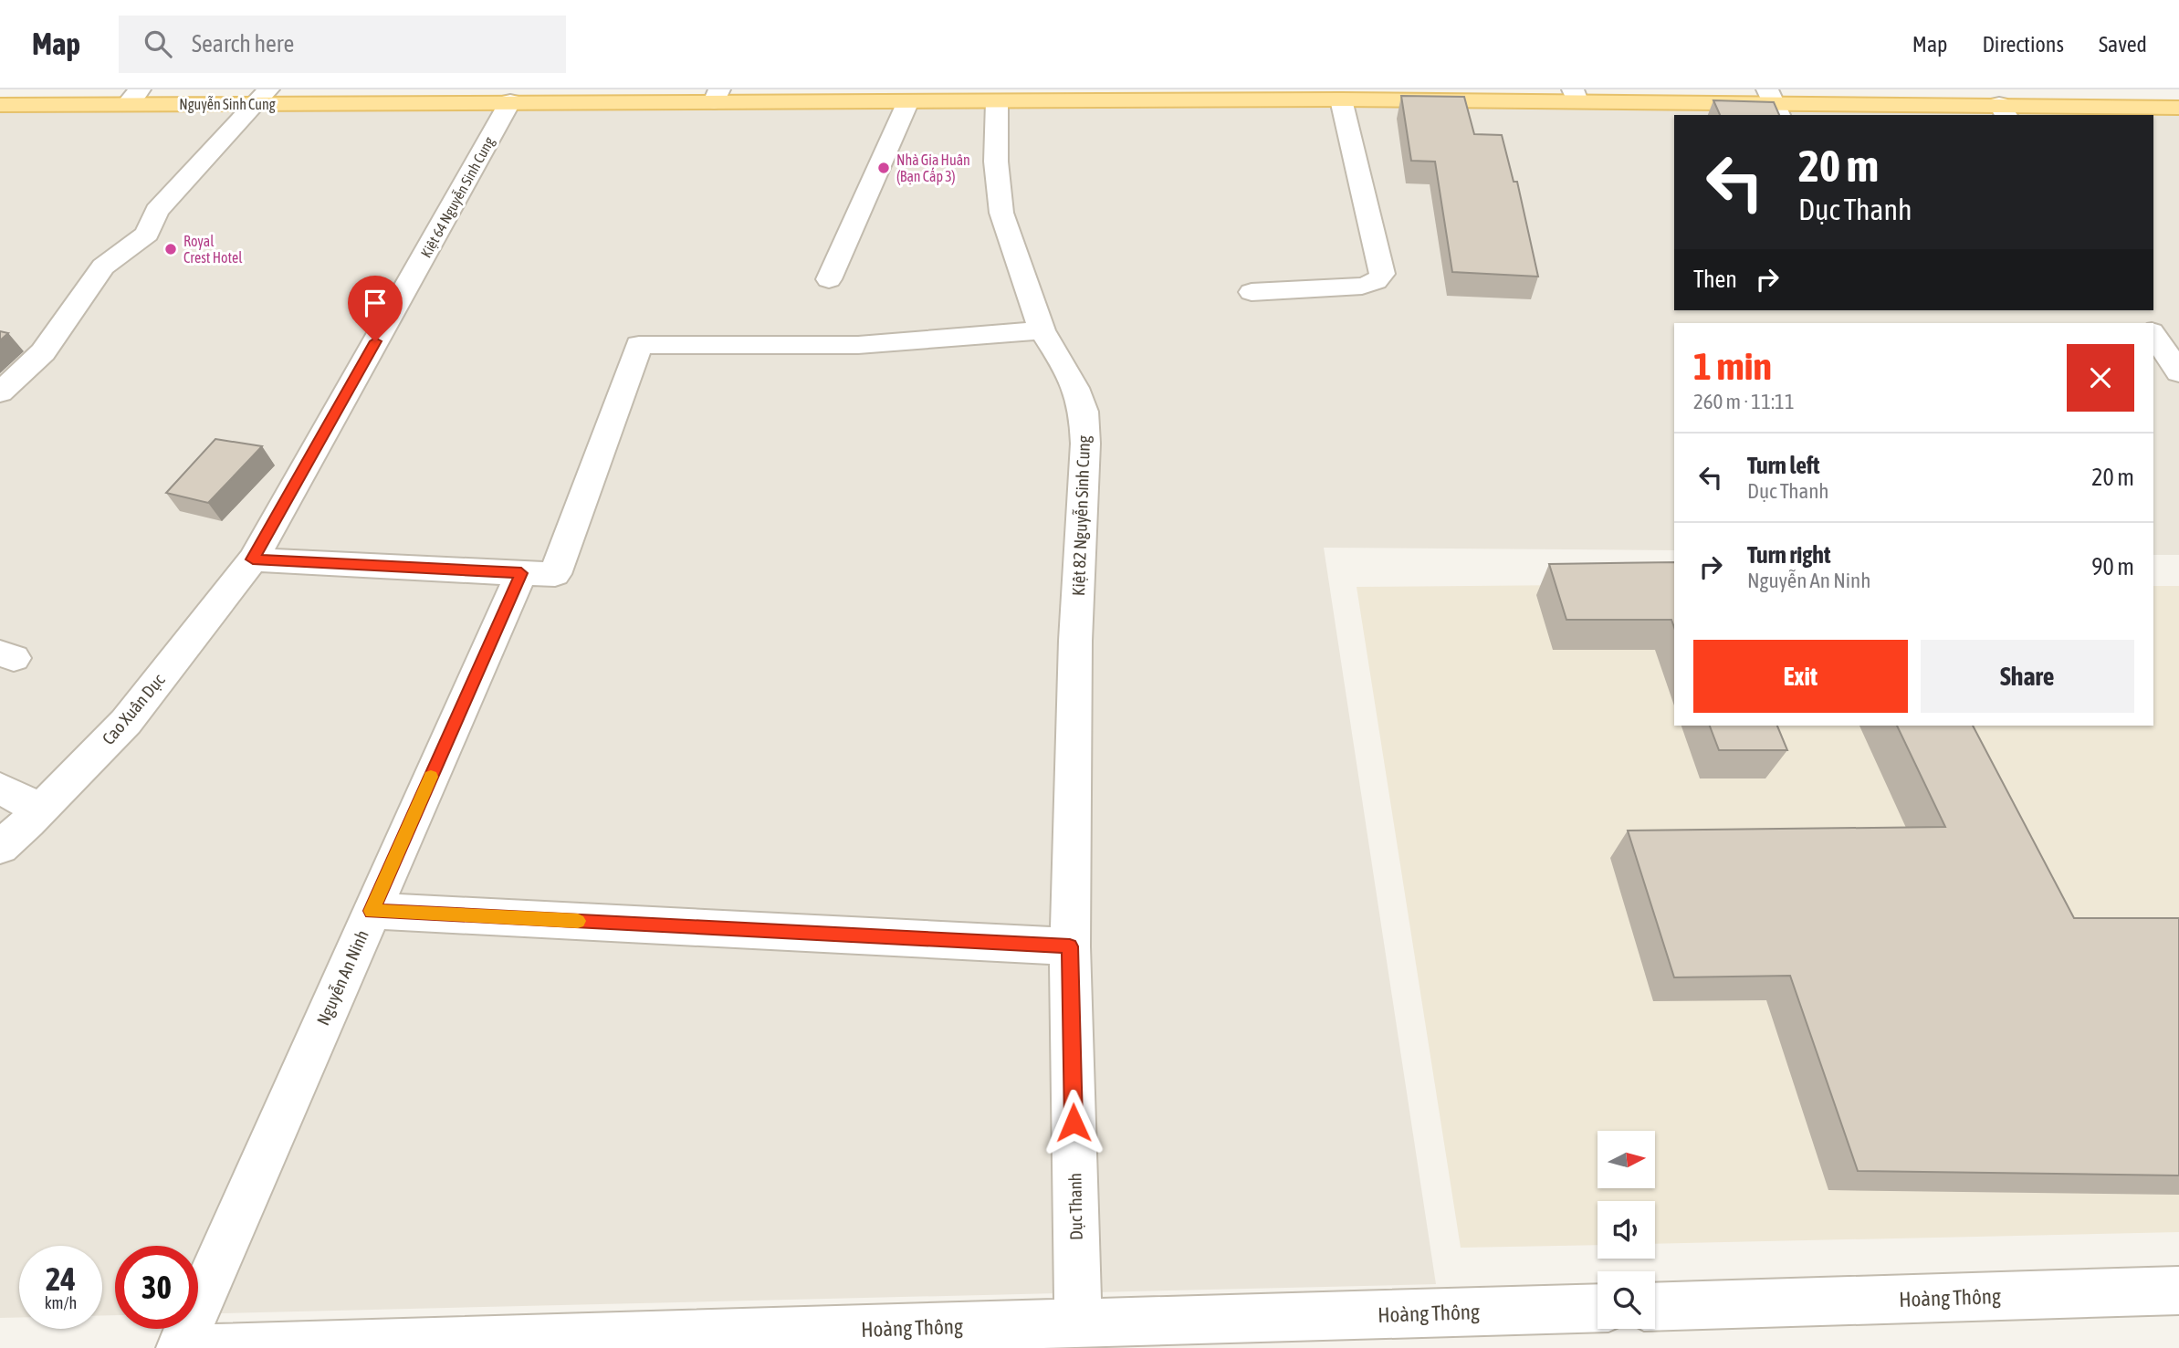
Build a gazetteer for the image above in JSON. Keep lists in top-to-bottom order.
{
  "streets": {
    "main road": ["Nguyễn Sinh Cung"],
    "street": [
      "Kiệt 64 Nguyễn Sinh Cung",
      "Kiệt 82 Nguyễn Sinh Cung",
      "Cao Xuân Dục",
      "Nguyễn An Ninh",
      "Dục Thanh",
      "Hoàng Thông"
    ]
  },
  "crossings": [
    ["Nguyễn Sinh Cung", "Kiệt 64 Nguyễn Sinh Cung"],
    ["Nguyễn Sinh Cung", "Kiệt 82 Nguyễn Sinh Cung"],
    ["Kiệt 64 Nguyễn Sinh Cung", "Cao Xuân Dục"],
    ["Kiệt 82 Nguyễn Sinh Cung", "Dục Thanh"],
    ["Dục Thanh", "Hoàng Thông"]
  ],
  "places": ["Nhà Gia Huân (Bạn Cấp 3)", "Royal Crest Hotel"],
  "north": "right",
  "page": {
    "header": "Map",
    "search": "Search here",
    "nav": ["Map", "Directions", "Saved"],
    "turn": ["20 m", "Dục Thanh"],
    "then": "Then",
    "heading": ["1 min", "260 m · 11:11"],
    "list": [
      {
        "name": "Turn left",
        "note": "Dục Thanh",
        "value": "20 m"
      },
      {
        "name": "Turn right",
        "note": "Nguyễn An Ninh",
        "value": "90 m"
      }
    ],
    "buttons": ["Exit", "Share"],
    "speed": "24 km/h",
    "limit": "30"
  }
}
